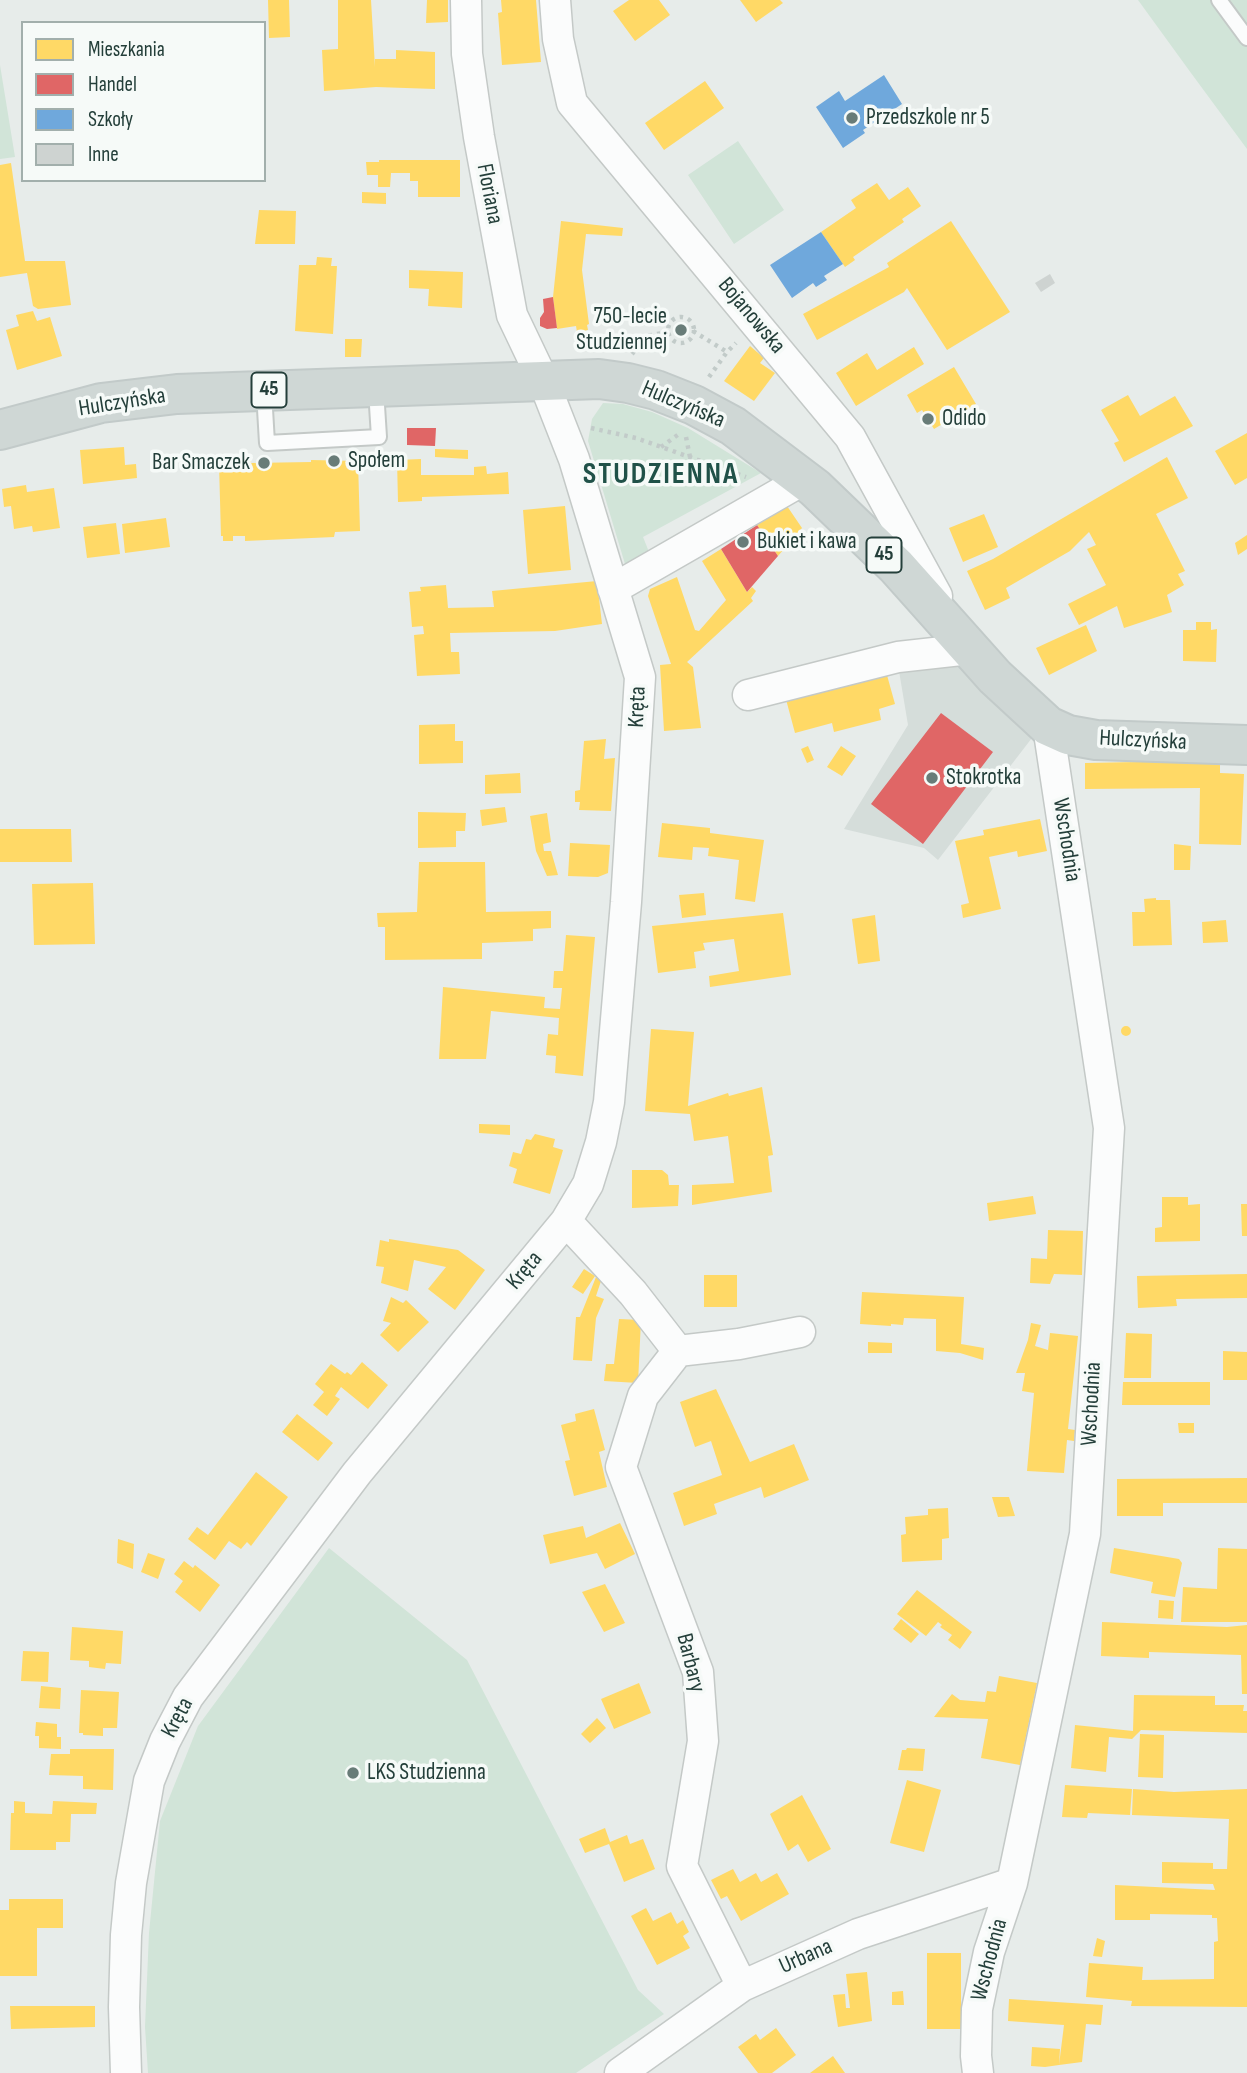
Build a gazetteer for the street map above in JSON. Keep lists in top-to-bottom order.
{
  "streets": {
    "main road": ["45", "Hulczyńska"],
    "street": [
      "Floriana",
      "Bojanowska",
      "Kręta",
      "Wschodnia",
      "Barbary",
      "Urbana"
    ]
  },
  "crossings": [
    ["Floriana", "Hulczyńska"],
    ["Floriana", "Kręta"],
    ["Bojanowska", "Hulczyńska"],
    ["Hulczyńska", "Kręta"],
    ["Hulczyńska", "Wschodnia"],
    ["Wschodnia", "Urbana"],
    ["Barbary", "Urbana"]
  ],
  "districts": ["STUDZIENNA"],
  "places": [
    "Przedszkole nr 5",
    "750-lecie Studziennej",
    "Odido",
    "Społem",
    "Bar Smaczek",
    "Bukiet i kawa",
    "Stokrotka",
    "LKS Studzienna"
  ],
  "legend": [
    "Mieszkania",
    "Handel",
    "Szkoły",
    "Inne"
  ]
}
